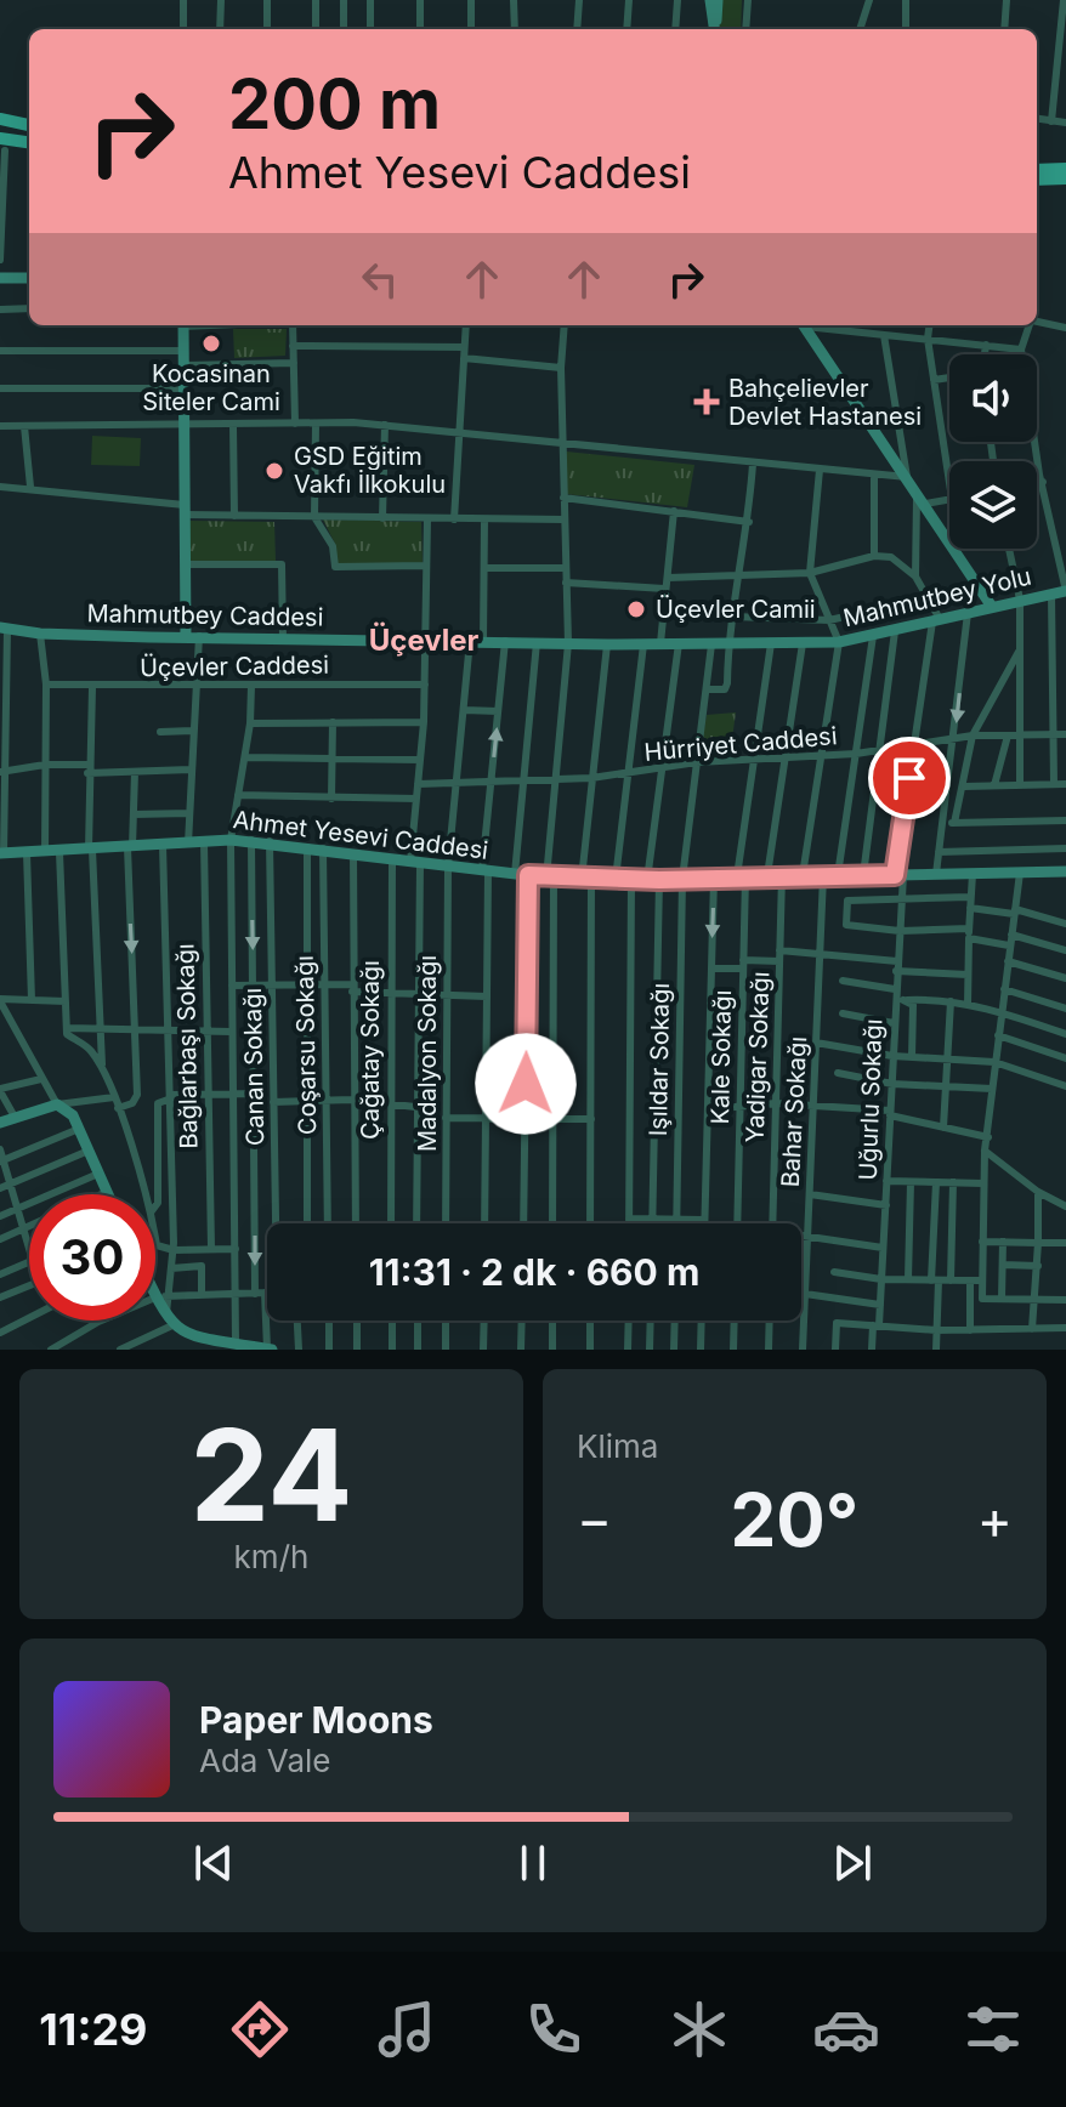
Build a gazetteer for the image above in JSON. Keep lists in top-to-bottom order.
{
  "streets": {
    "street": [
      "Mahmutbey Yolu",
      "Mahmutbey Caddesi",
      "Üçevler Caddesi",
      "Hürriyet Caddesi",
      "Ahmet Yesevi Caddesi",
      "Coşarsu Sokağı",
      "Bağlarbaşı Sokağı",
      "Çağatay Sokağı",
      "Madalyon Sokağı",
      "Kale Sokağı",
      "Yadigar Sokağı",
      "Işıldar Sokağı",
      "Canan Sokağı",
      "Uğurlu Sokağı",
      "Bahar Sokağı"
    ]
  },
  "crossings": [
    ["Mahmutbey Yolu", "Mahmutbey Caddesi"],
    ["Mahmutbey Yolu", "Kale Sokağı"],
    ["Mahmutbey Yolu", "Uğurlu Sokağı"],
    ["Mahmutbey Caddesi", "Madalyon Sokağı"],
    ["Mahmutbey Caddesi", "Kale Sokağı"],
    ["Mahmutbey Caddesi", "Işıldar Sokağı"],
    ["Hürriyet Caddesi", "Madalyon Sokağı"],
    ["Hürriyet Caddesi", "Kale Sokağı"],
    ["Hürriyet Caddesi", "Işıldar Sokağı"],
    ["Hürriyet Caddesi", "Uğurlu Sokağı"],
    ["Ahmet Yesevi Caddesi", "Coşarsu Sokağı"],
    ["Ahmet Yesevi Caddesi", "Bağlarbaşı Sokağı"],
    ["Ahmet Yesevi Caddesi", "Çağatay Sokağı"],
    ["Ahmet Yesevi Caddesi", "Madalyon Sokağı"],
    ["Ahmet Yesevi Caddesi", "Kale Sokağı"],
    ["Ahmet Yesevi Caddesi", "Yadigar Sokağı"],
    ["Ahmet Yesevi Caddesi", "Işıldar Sokağı"],
    ["Ahmet Yesevi Caddesi", "Canan Sokağı"],
    ["Ahmet Yesevi Caddesi", "Uğurlu Sokağı"],
    ["Ahmet Yesevi Caddesi", "Bahar Sokağı"]
  ],
  "districts": ["Üçevler"],
  "places": {
    "other": ["Kocasinan Siteler Cami", "GSD Eğitim Vakfı İlkokulu", "Üçevler Camii"],
    "health": ["Bahçelievler Devlet Hastanesi"]
  },
  "page": {
    "turn": ["200 m", "Ahmet Yesevi Caddesi"],
    "limit": "30",
    "trip": "11:31 · 2 dk · 660 m",
    "tile": [
      ["24", "km/h"],
      "Klima"
    ],
    "heat": ["−", "20°", "+"],
    "song": ["Paper Moons", "Ada Vale"],
    "tabs": "11:29"
  }
}
